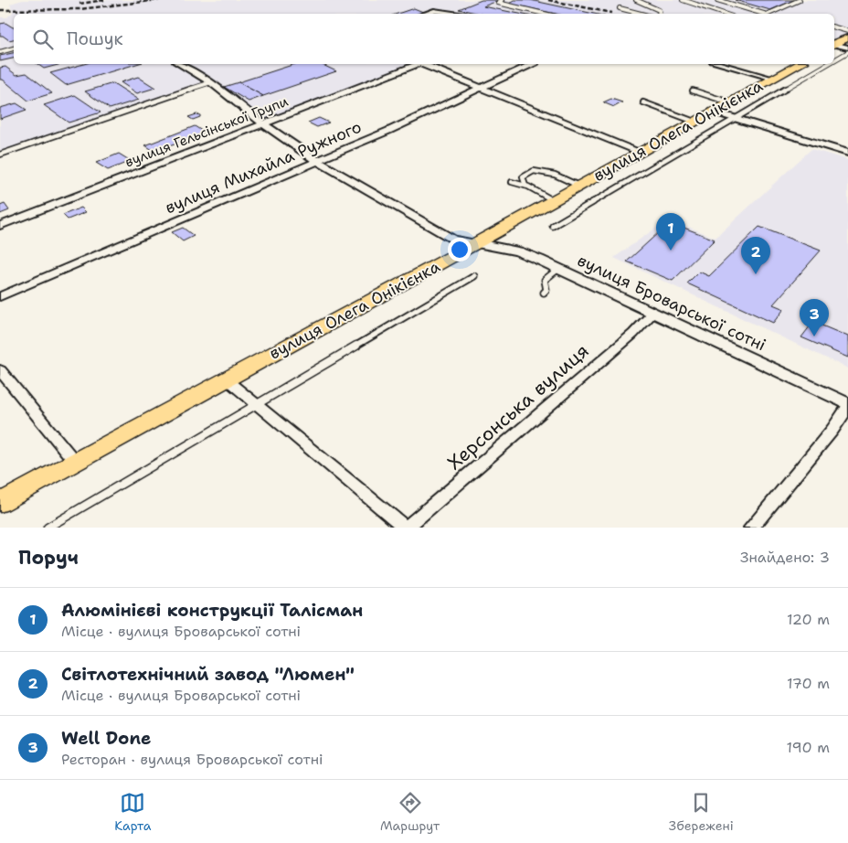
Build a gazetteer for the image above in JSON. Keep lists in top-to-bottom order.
{
  "streets": {
    "main road": ["вулиця Олега Онікієнка"],
    "street": [
      "вулиця Гельсінської Групи",
      "вулиця Михайла Ружного",
      "вулиця Броварської сотні",
      "Херсонська вулиця"
    ]
  },
  "crossings": [
    ["вулиця Олега Онікієнка", "вулиця Броварської сотні"],
    ["вулиця Броварської сотні", "Херсонська вулиця"]
  ],
  "page": {
    "search": "Пошук",
    "pins": ["1", "2", "3"],
    "heading": ["Поруч", "Знайдено: 3"],
    "list": [
      {
        "mark": "1",
        "name": "Алюмінієві конструкції Талісман",
        "note": "Місце · вулиця Броварської сотні",
        "value": "120 m"
      },
      {
        "mark": "2",
        "name": "Світлотехнічний завод \"Люмен\"",
        "note": "Місце · вулиця Броварської сотні",
        "value": "170 m"
      },
      {
        "mark": "3",
        "name": "Well Done",
        "note": "Ресторан · вулиця Броварської сотні",
        "value": "190 m"
      }
    ],
    "nav": ["Карта", "Маршрут", "Збережені"]
  }
}
